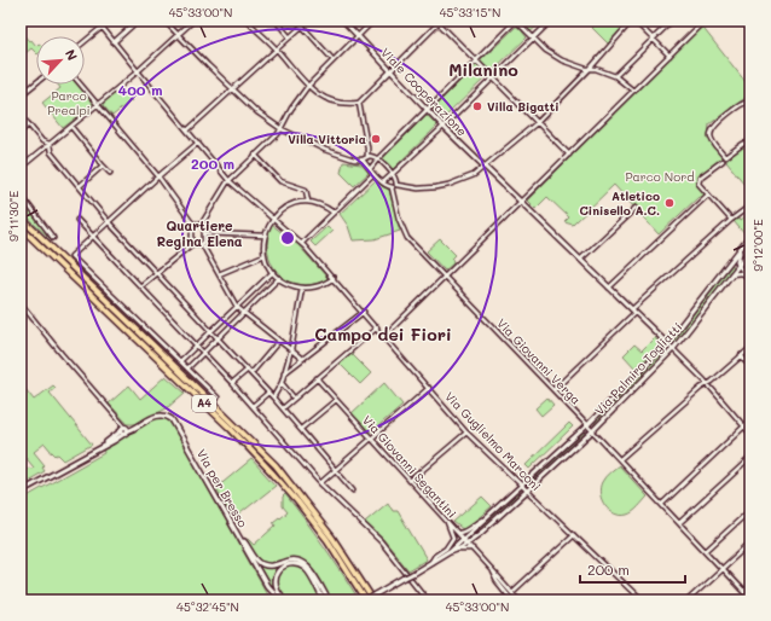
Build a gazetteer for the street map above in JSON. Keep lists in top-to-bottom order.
{
  "streets": {
    "highway": ["A4"],
    "street": [
      "Viale Cooperazione",
      "Via Giovanni Verga",
      "Via Palmiro Togliatti",
      "Via Guglielmo Marconi",
      "Via Giovanni Segantini",
      "Via per Bresso"
    ]
  },
  "crossings": [
    ["Viale Cooperazione", "Via Palmiro Togliatti"],
    ["Via Giovanni Verga", "Via Palmiro Togliatti"],
    ["Via Palmiro Togliatti", "Via Guglielmo Marconi"],
    ["Via Palmiro Togliatti", "Via Giovanni Segantini"]
  ],
  "districts": ["Milanino", "Quartiere Regina Elena", "Campo dei Fiori"],
  "parks": ["Parco Prealpi", "Parco Nord"],
  "places": ["Villa Bigatti", "Villa Vittoria", "Atletico Cinisello A.C."],
  "scale_bar": "200 m",
  "north": "top right",
  "coordinates": [
    "45°33'00\"N",
    "45°33'15\"N",
    "9°11'30\"E",
    "9°12'00\"E",
    "45°32'45\"N"
  ],
  "rings": ["400 m", "200 m"]
}
